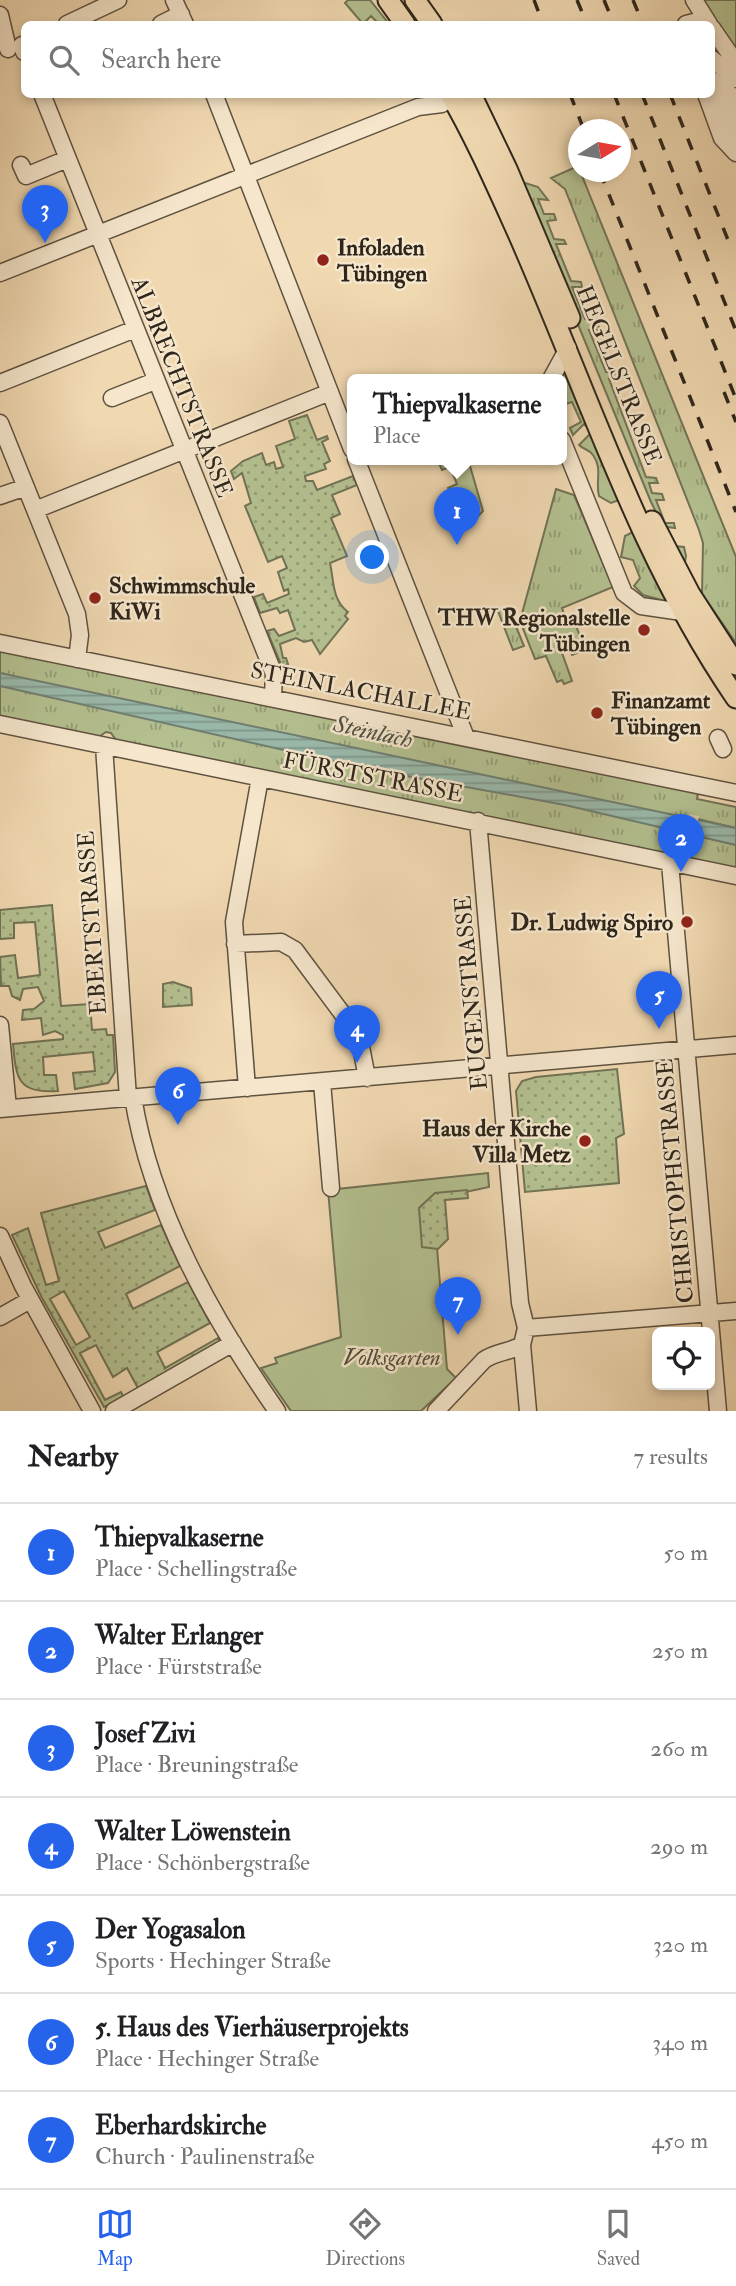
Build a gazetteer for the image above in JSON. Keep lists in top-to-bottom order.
{
  "streets": {
    "main road": ["HEGELSTRASSE"],
    "street": [
      "ALBRECHTSTRASSE",
      "STEINLACHALLEE",
      "FÜRSTSTRASSE",
      "EBERTSTRASSE",
      "EUGENSTRASSE",
      "CHRISTOPHSTRASSE"
    ]
  },
  "crossings": [
    ["ALBRECHTSTRASSE", "STEINLACHALLEE"],
    ["FÜRSTSTRASSE", "EBERTSTRASSE"],
    ["FÜRSTSTRASSE", "EUGENSTRASSE"],
    ["FÜRSTSTRASSE", "CHRISTOPHSTRASSE"]
  ],
  "water": ["Steinlach"],
  "parks": ["Volksgarten"],
  "places": [
    "Infoladen Tübingen",
    "Schwimmschule KiWi",
    "THW Regionalstelle Tübingen",
    "Finanzamt Tübingen",
    "Dr. Ludwig Spiro",
    "Haus der Kirche Villa Metz"
  ],
  "north": "right",
  "page": {
    "search": "Search here",
    "pins": [
      "3",
      "1",
      "2",
      "5",
      "4",
      "6",
      "7"
    ],
    "popup": ["Thiepvalkaserne", "Place"],
    "heading": ["Nearby", "7 results"],
    "list": [
      {
        "mark": "1",
        "name": "Thiepvalkaserne",
        "note": "Place · Schellingstraße",
        "value": "50 m"
      },
      {
        "mark": "2",
        "name": "Walter Erlanger",
        "note": "Place · Fürststraße",
        "value": "250 m"
      },
      {
        "mark": "3",
        "name": "Josef Zivi",
        "note": "Place · Breuningstraße",
        "value": "260 m"
      },
      {
        "mark": "4",
        "name": "Walter Löwenstein",
        "note": "Place · Schönbergstraße",
        "value": "290 m"
      },
      {
        "mark": "5",
        "name": "Der Yogasalon",
        "note": "Sports · Hechinger Straße",
        "value": "320 m"
      },
      {
        "mark": "6",
        "name": "5. Haus des Vierhäuserprojekts",
        "note": "Place · Hechinger Straße",
        "value": "340 m"
      },
      {
        "mark": "7",
        "name": "Eberhardskirche",
        "note": "Church · Paulinenstraße",
        "value": "450 m"
      }
    ],
    "nav": ["Map", "Directions", "Saved"]
  }
}
